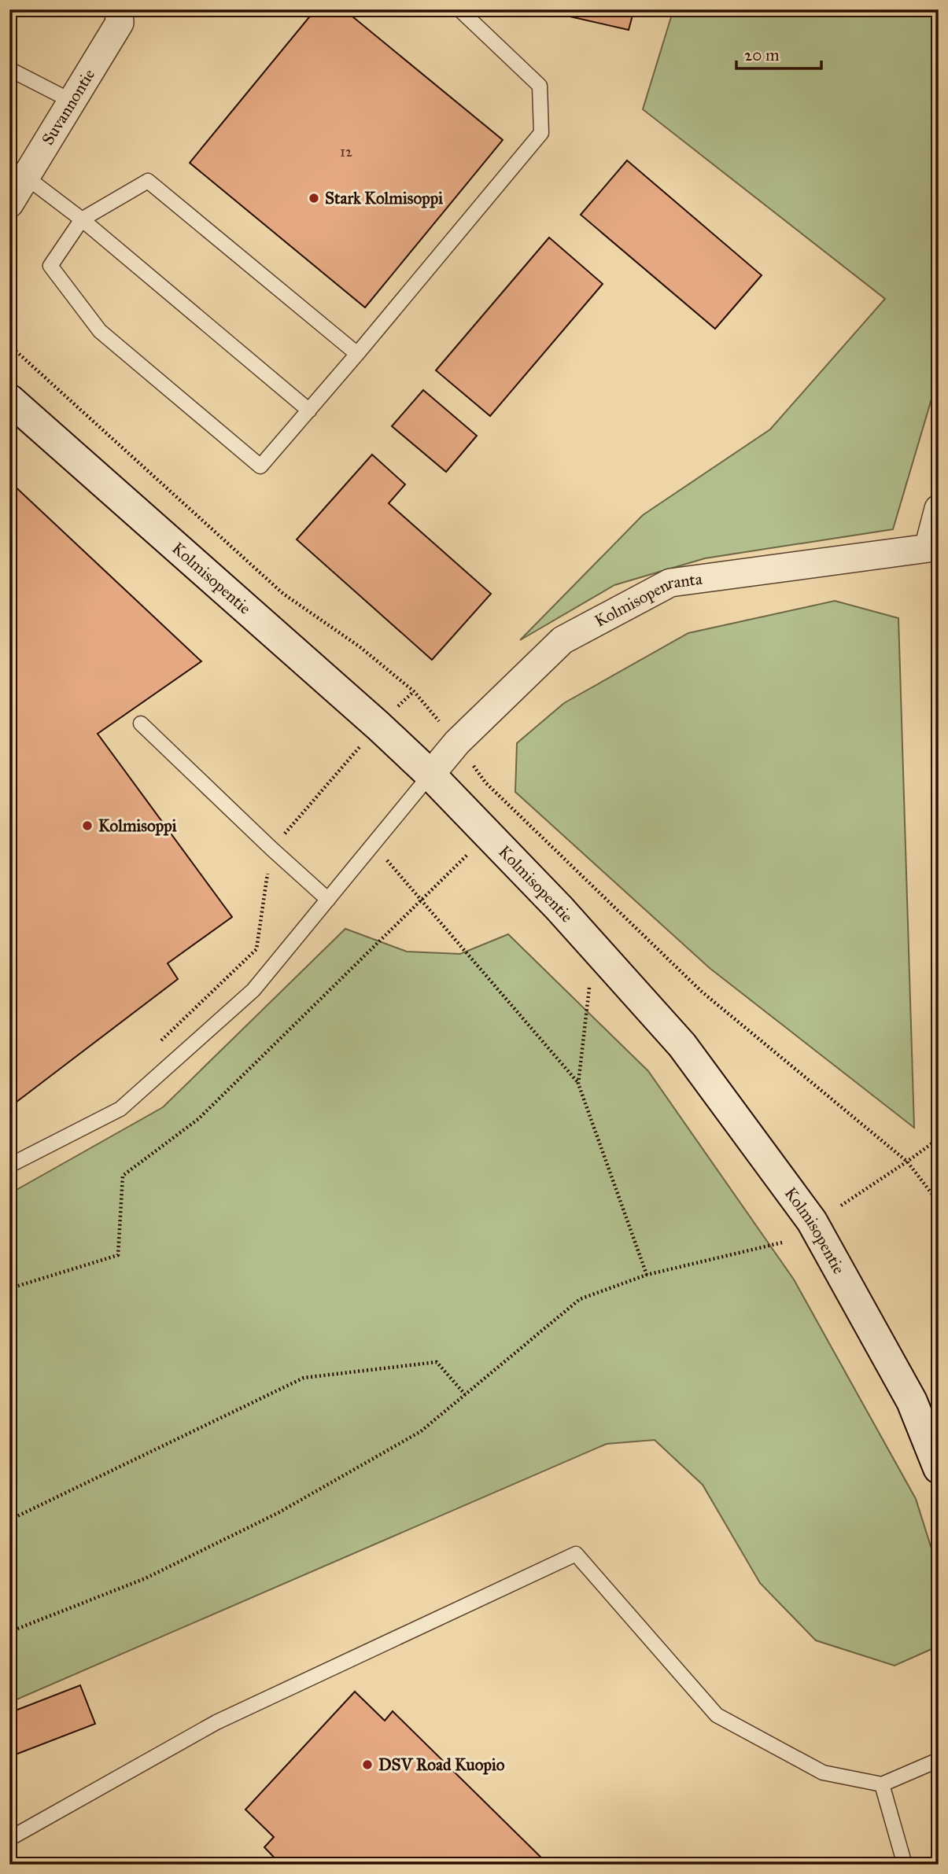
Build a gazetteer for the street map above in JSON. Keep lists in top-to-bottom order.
{
  "streets": {
    "main road": ["Kolmisopentie"],
    "street": ["Suvannontie", "Kolmisopenranta"]
  },
  "crossings": [
    ["Kolmisopentie", "Kolmisopenranta"]
  ],
  "places": ["Stark Kolmisoppi", "Kolmisoppi", "DSV Road Kuopio"],
  "house_numbers": ["12"],
  "scale_bar": "20 m"
}
